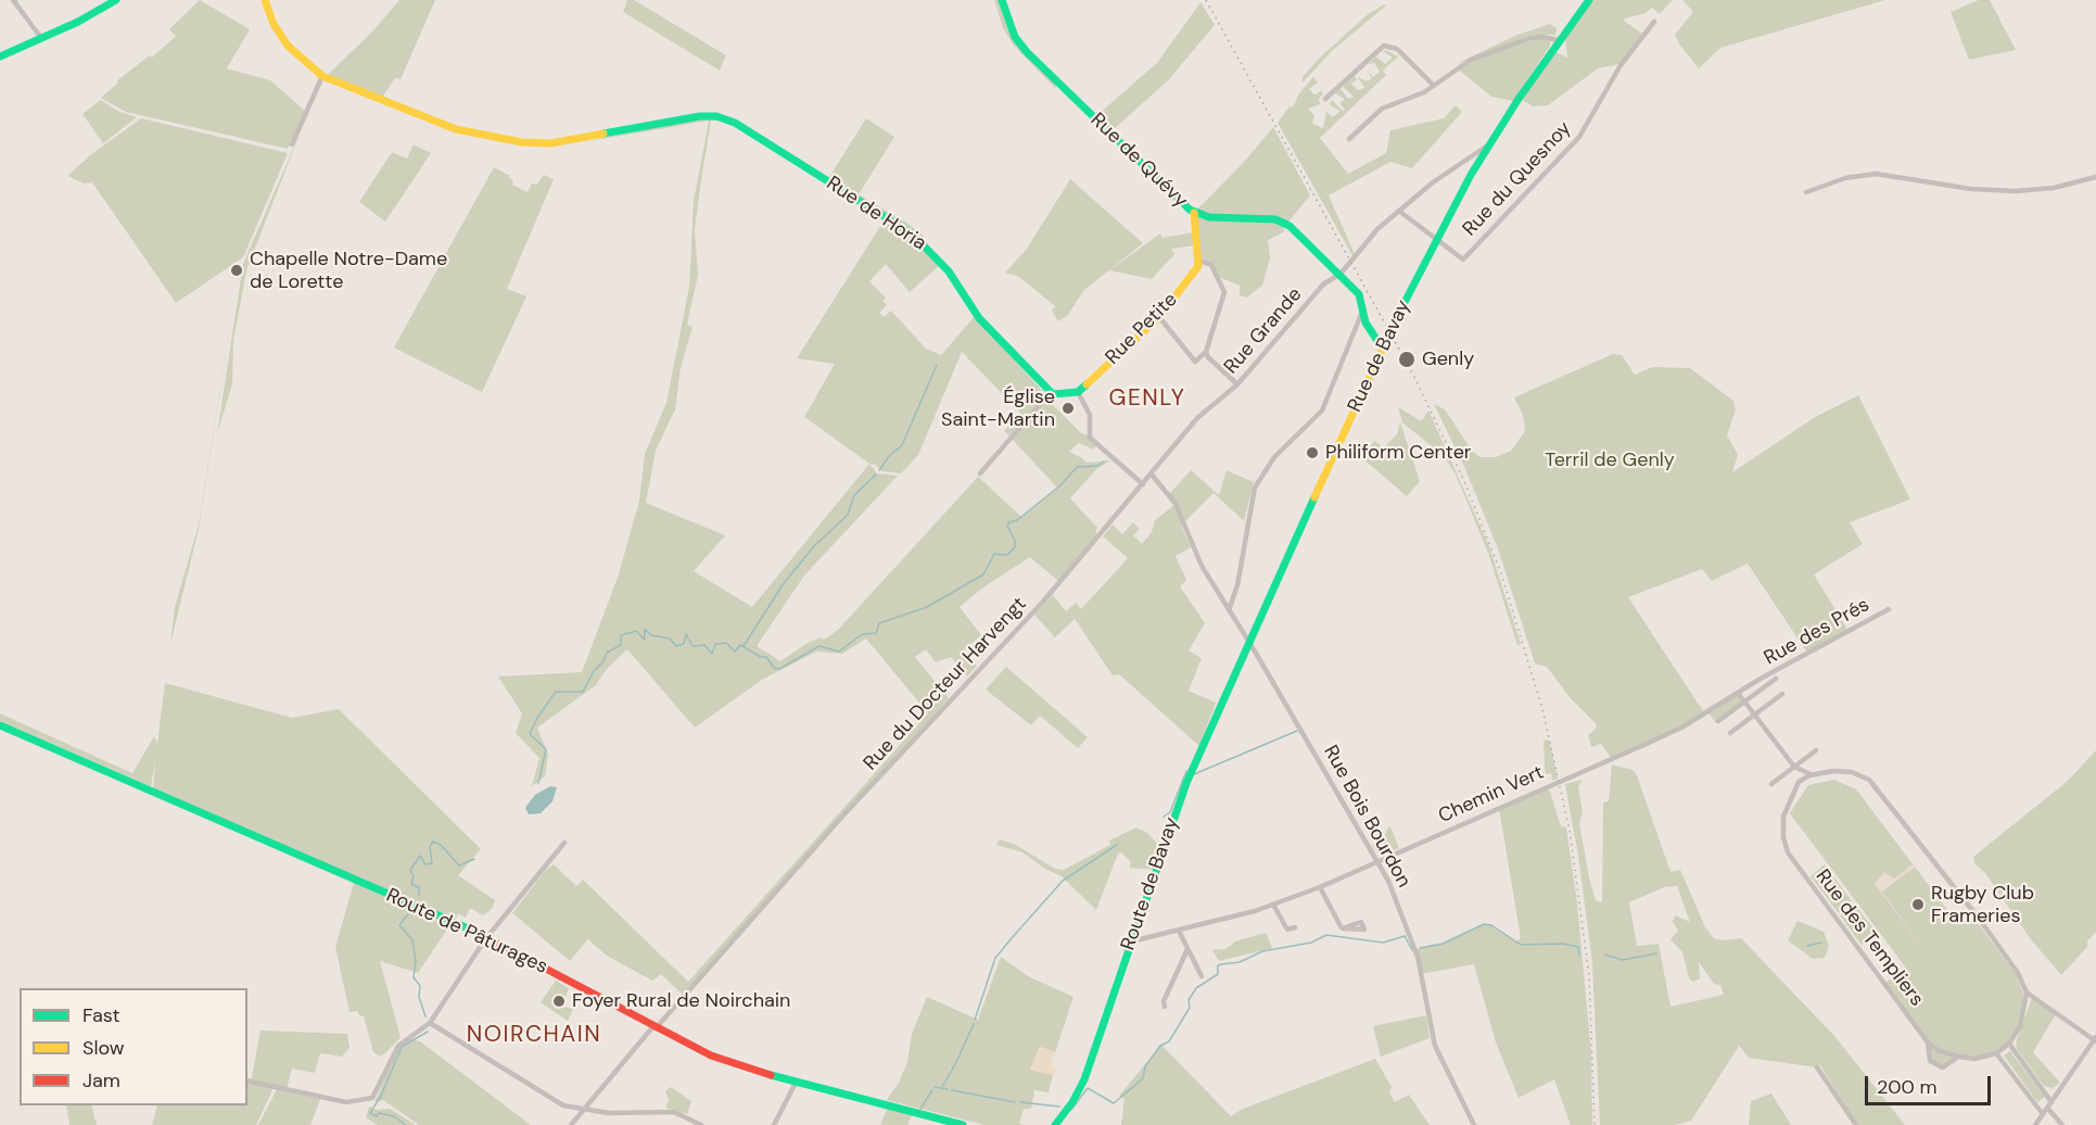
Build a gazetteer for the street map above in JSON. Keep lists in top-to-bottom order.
{
  "streets": {
    "main road": [
      "Rue de Quévy",
      "Rue de Horia",
      "Rue Petite",
      "Rue de Bavay",
      "Route de Bavay",
      "Route de Pâturages"
    ],
    "street": [
      "Rue du Quesnoy",
      "Rue Grande",
      "Rue des Prés",
      "Rue du Docteur Harvengt",
      "Chemin Vert",
      "Rue Bois Bourdon",
      "Rue des Templiers"
    ]
  },
  "crossings": [
    ["Rue de Quévy", "Rue Grande"],
    ["Rue de Quévy", "Rue de Bavay"],
    ["Rue du Quesnoy", "Rue de Bavay"],
    ["Rue Grande", "Rue de Bavay"],
    ["Rue Grande", "Rue du Docteur Harvengt"],
    ["Rue Grande", "Rue Bois Bourdon"],
    ["Rue de Bavay", "Rue Bois Bourdon"],
    ["Rue de Bavay", "Route de Bavay"],
    ["Rue des Prés", "Chemin Vert"],
    ["Rue du Docteur Harvengt", "Rue Bois Bourdon"],
    ["Rue du Docteur Harvengt", "Route de Pâturages"],
    ["Chemin Vert", "Rue Bois Bourdon"],
    ["Chemin Vert", "Route de Bavay"],
    ["Rue Bois Bourdon", "Route de Bavay"]
  ],
  "districts": ["GENLY", "NOIRCHAIN"],
  "parks": ["Terril de Genly"],
  "places": [
    "Chapelle Notre-Dame de Lorette",
    "Genly",
    "Église Saint-Martin",
    "Philiform Center",
    "Rugby Club Frameries",
    "Foyer Rural de Noirchain"
  ],
  "legend": ["Fast", "Slow", "Jam"],
  "scale_bar": "200 m"
}
